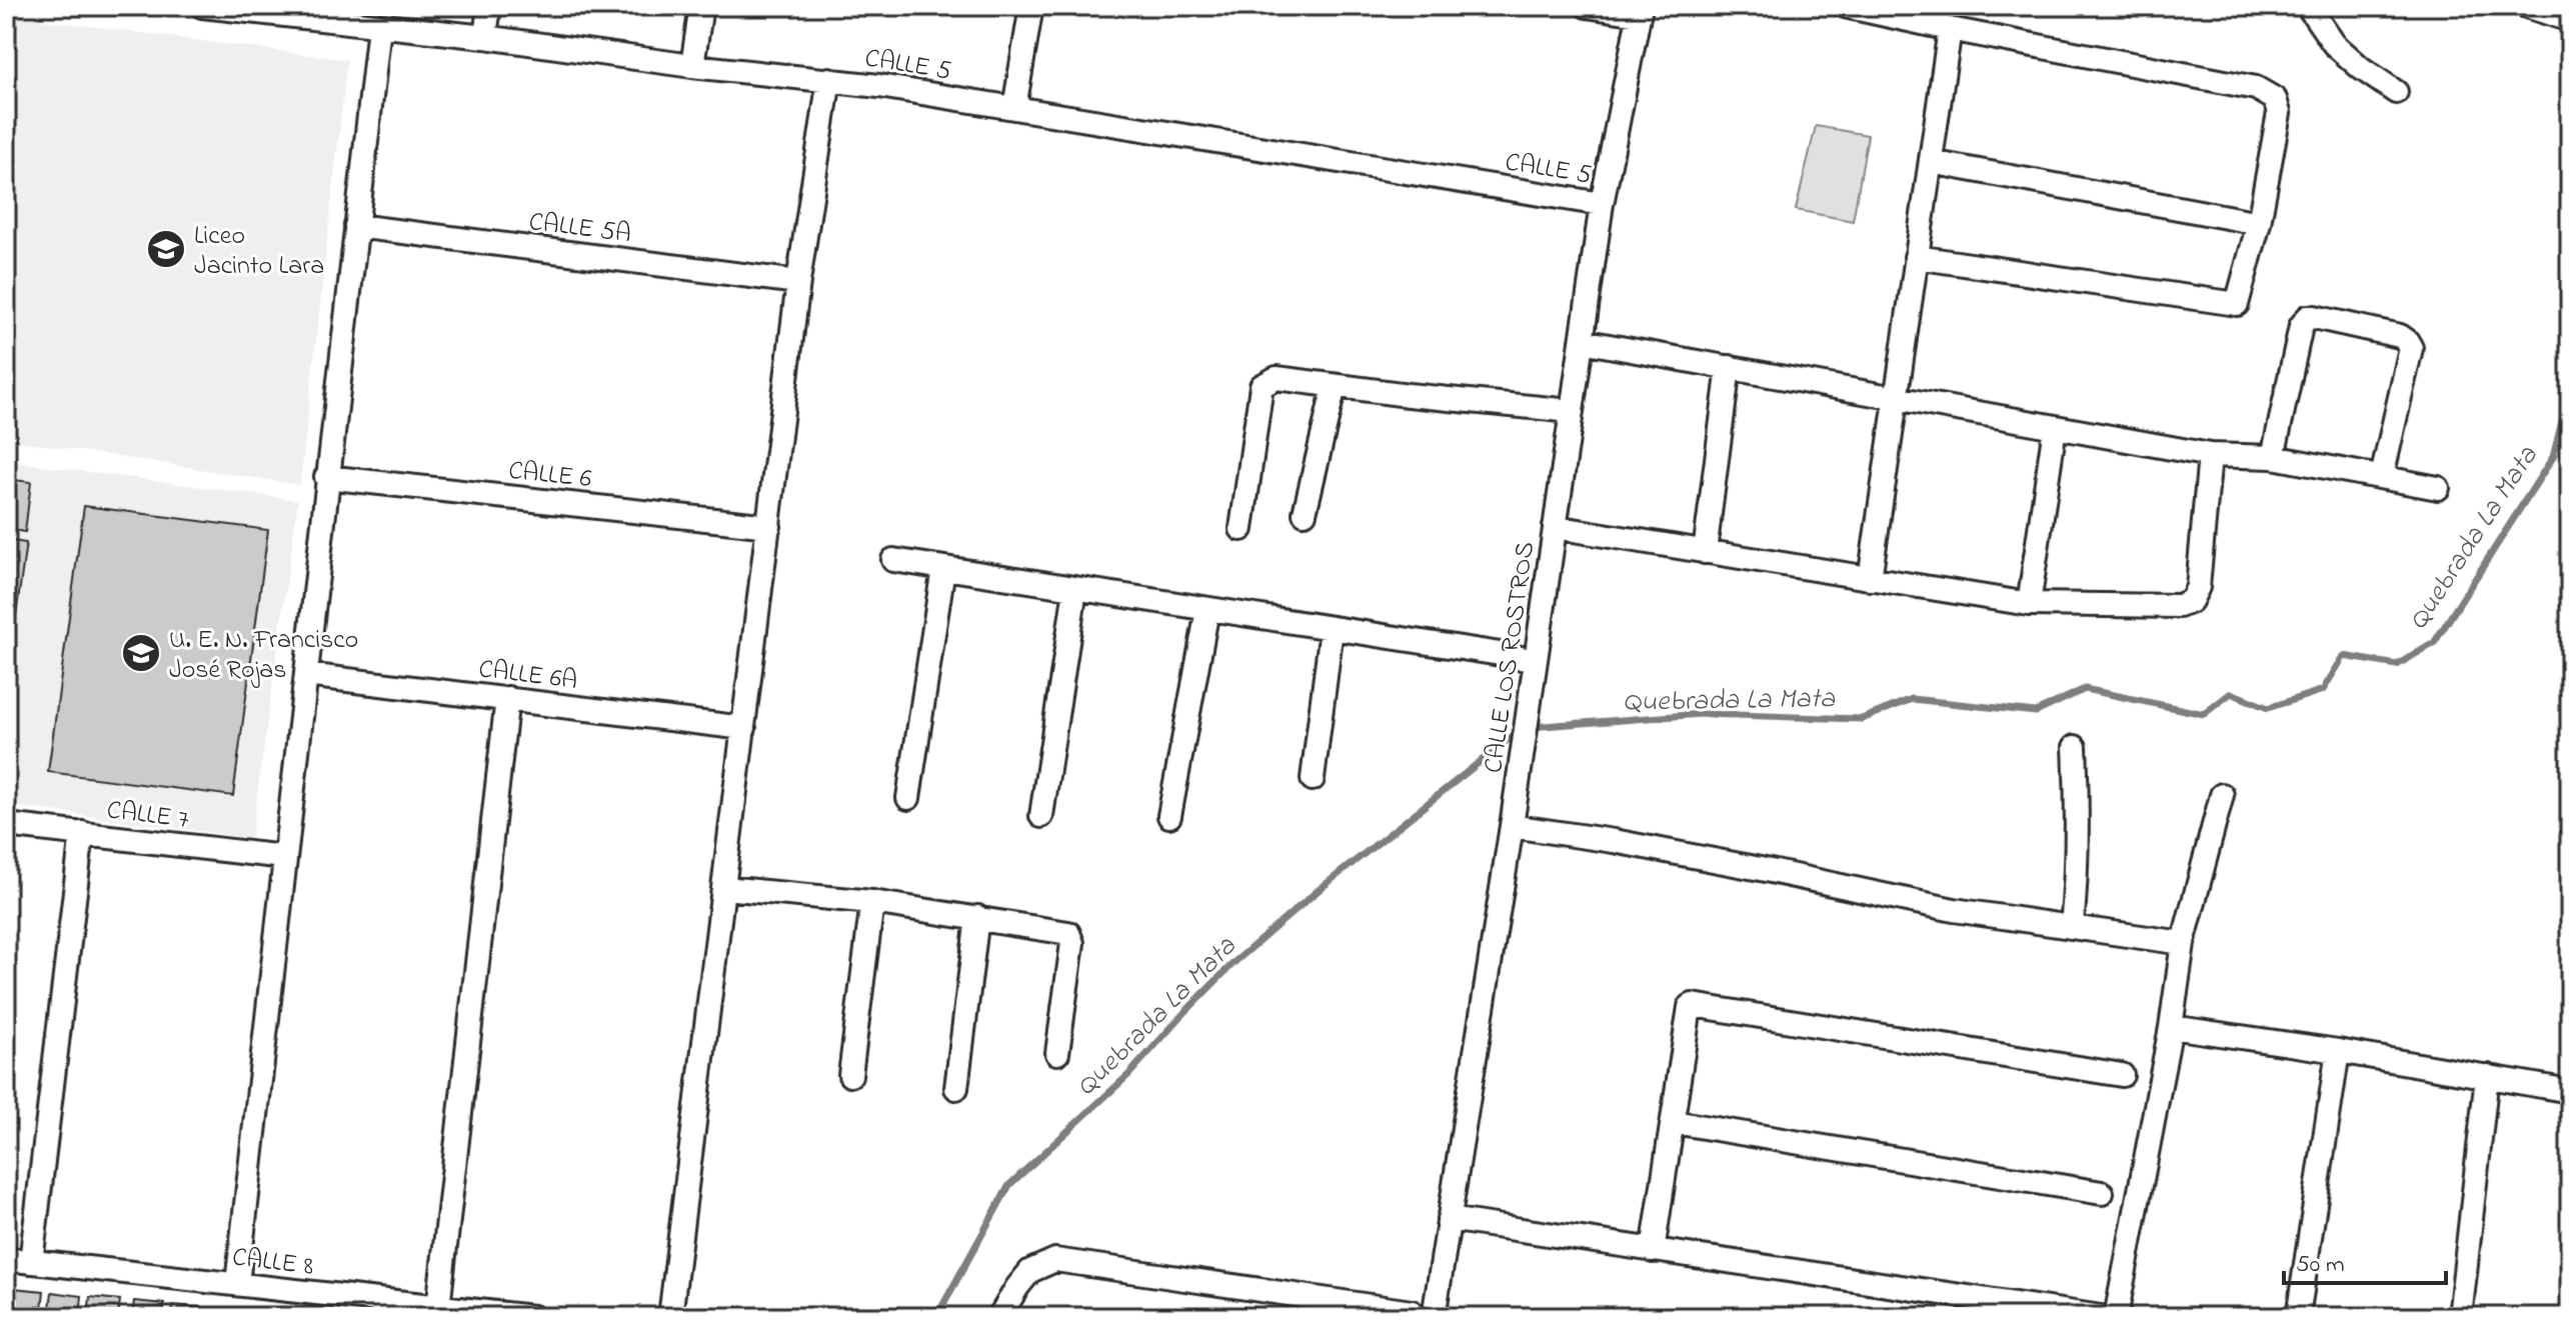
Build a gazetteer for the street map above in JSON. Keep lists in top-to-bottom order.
{
  "streets": {
    "street": [
      "CALLE 5",
      "CALLE 5A",
      "CALLE 6",
      "CALLE LOS ROSTROS",
      "CALLE 6A",
      "CALLE 7",
      "CALLE 8"
    ]
  },
  "crossings": [
    ["CALLE 5", "CALLE LOS ROSTROS"]
  ],
  "water": ["Quebrada La Mata"],
  "places": {
    "school or university": ["Liceo Jacinto Lara", "U. E. N. Francisco José Rojas"]
  },
  "scale_bar": "50 m"
}
